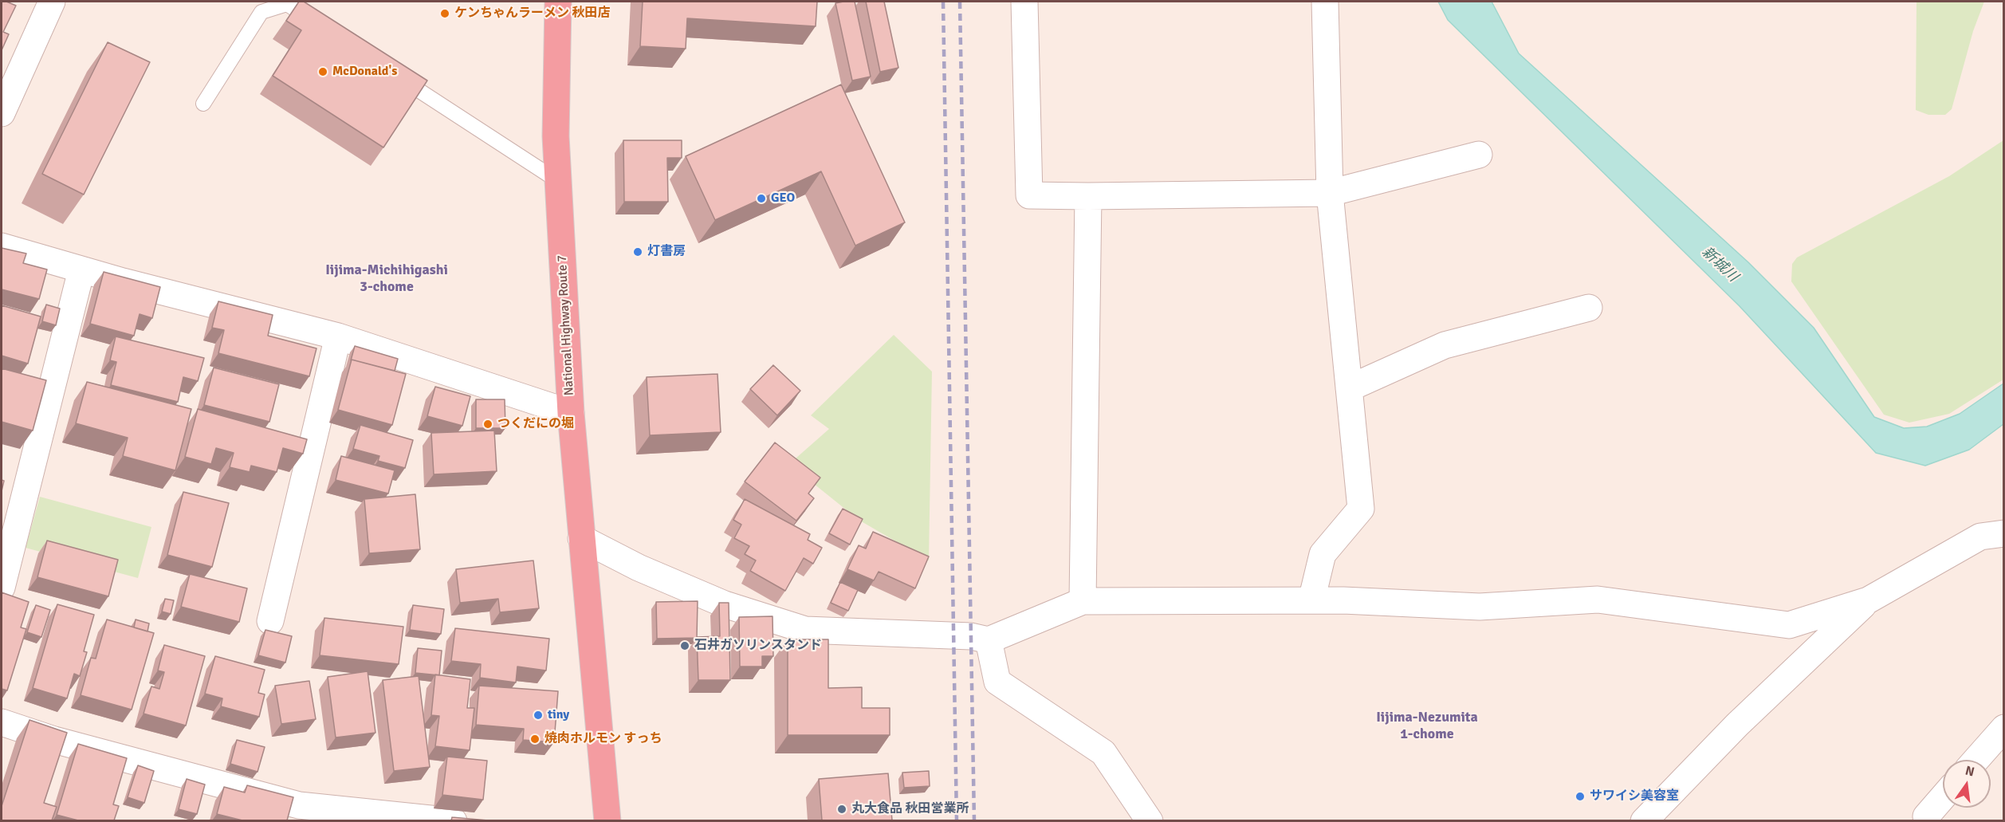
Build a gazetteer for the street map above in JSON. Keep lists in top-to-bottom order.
{
  "streets": {
    "highway": ["National Highway Route 7"]
  },
  "districts": ["Iijima-Michihigashi 3-chome", "Iijima-Nezumita 1-chome"],
  "water": ["新城川"],
  "places": [
    "ケンちゃんラーメン 秋田店",
    "McDonald's",
    "GEO",
    "灯書房",
    "つくだにの堀",
    "石井ガソリンスタンド",
    "tiny",
    "焼肉ホルモン すっち",
    "サワイシ美容室",
    "丸大食品 秋田営業所"
  ],
  "north": "top"
}
